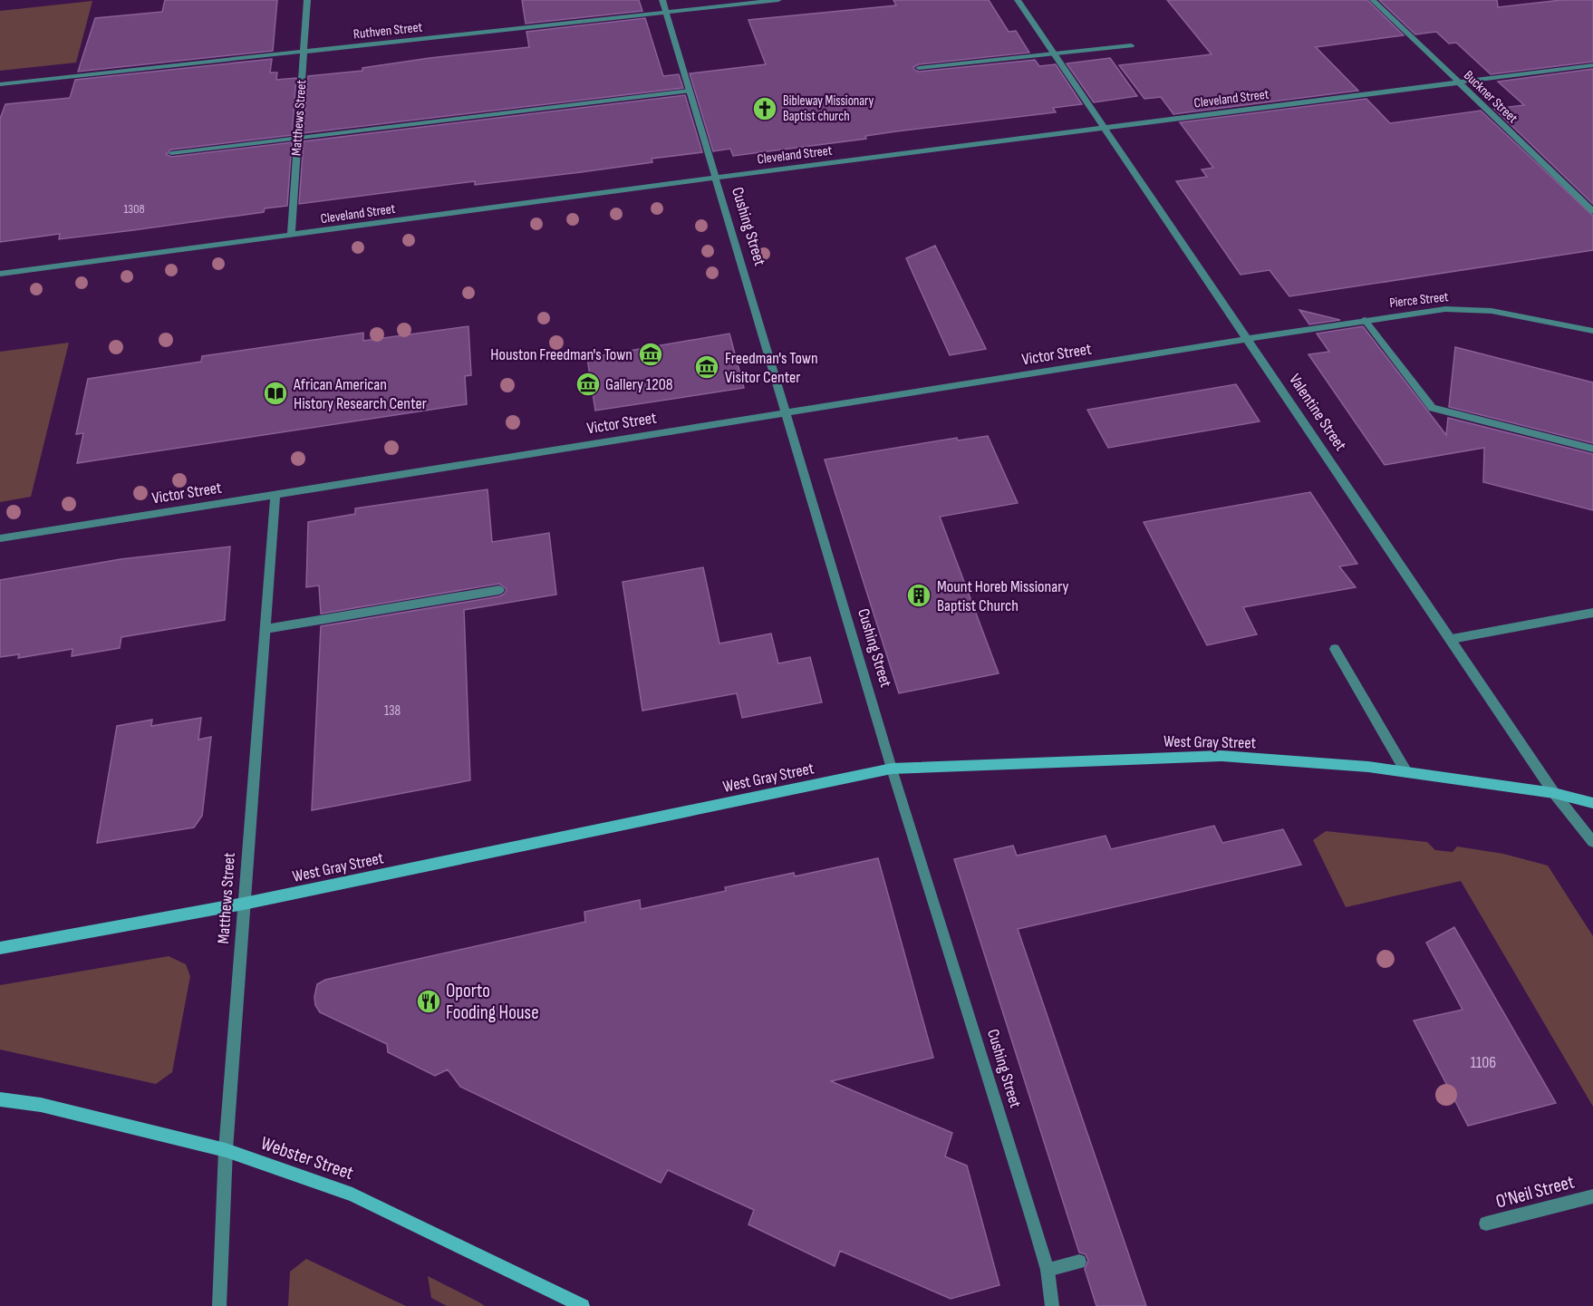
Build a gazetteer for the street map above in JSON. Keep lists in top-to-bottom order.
{
  "streets": {
    "main road": ["West Gray Street", "Webster Street"],
    "street": [
      "Ruthven Street",
      "Buckner Street",
      "Cleveland Street",
      "Matthews Street",
      "Cushing Street",
      "Pierce Street",
      "Victor Street",
      "Valentine Street",
      "O'Neil Street"
    ]
  },
  "crossings": [
    ["Ruthven Street", "Matthews Street"],
    ["Ruthven Street", "Cushing Street"],
    ["Buckner Street", "Cleveland Street"],
    ["Cleveland Street", "Matthews Street"],
    ["Cleveland Street", "Cushing Street"],
    ["Cleveland Street", "Valentine Street"],
    ["Matthews Street", "Victor Street"],
    ["Matthews Street", "West Gray Street"],
    ["Matthews Street", "Webster Street"],
    ["Cushing Street", "Victor Street"],
    ["Cushing Street", "West Gray Street"],
    ["Pierce Street", "Victor Street"],
    ["Pierce Street", "Valentine Street"],
    ["Victor Street", "Valentine Street"],
    ["Valentine Street", "West Gray Street"]
  ],
  "places": {
    "church": ["Bibleway Missionary Baptist church"],
    "museum": ["Houston Freedman's Town", "Freedman's Town Visitor Center", "Gallery 1208"],
    "library": ["African American History Research Center"],
    "building": ["Mount Horeb Missionary Baptist Church"],
    "restaurant": ["Oporto Fooding House"]
  },
  "house_numbers": ["1308", "138", "1106"]
}
